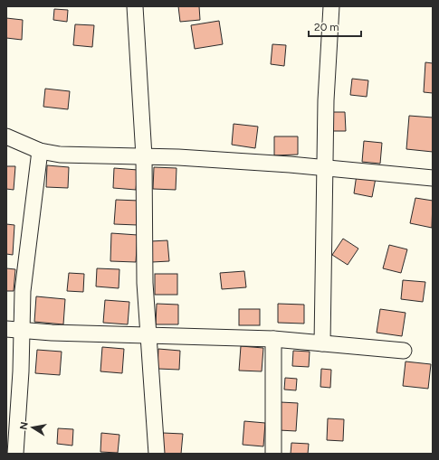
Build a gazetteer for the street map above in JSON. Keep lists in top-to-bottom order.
{
  "scale_bar": "20 m",
  "north": "left"
}
